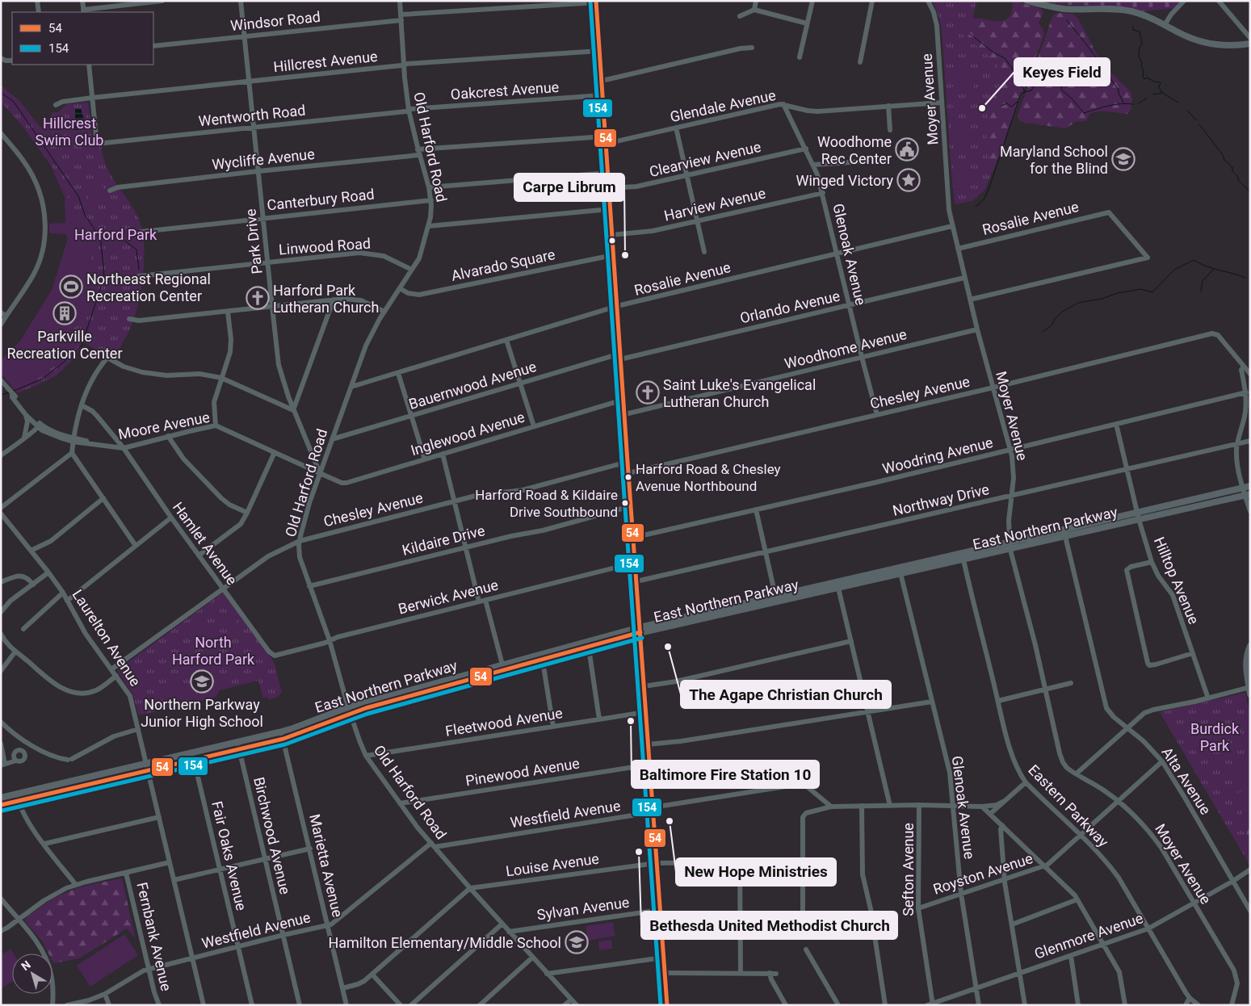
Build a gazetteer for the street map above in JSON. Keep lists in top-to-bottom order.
{
  "streets": {
    "main road": ["East Northern Parkway"],
    "street": [
      "Windsor Road",
      "Hillcrest Avenue",
      "Oakcrest Avenue",
      "Moyer Avenue",
      "Glendale Avenue",
      "Wentworth Road",
      "Old Harford Road",
      "Wycliffe Avenue",
      "Clearview Avenue",
      "Canterbury Road",
      "Harview Avenue",
      "Rosalie Avenue",
      "Park Drive",
      "Linwood Road",
      "Glenoak Avenue",
      "Alvarado Square",
      "Orlando Avenue",
      "Woodhome Avenue",
      "Bauernwood Avenue",
      "Chesley Avenue",
      "Moore Avenue",
      "Inglewood Avenue",
      "Woodring Avenue",
      "Northway Drive",
      "Kildaire Drive",
      "Hamlet Avenue",
      "Hilltop Avenue",
      "Berwick Avenue",
      "Laurelton Avenue",
      "Fleetwood Avenue",
      "Pinewood Avenue",
      "Alta Avenue",
      "Eastern Parkway",
      "Westfield Avenue",
      "Birchwood Avenue",
      "Fair Oaks Avenue",
      "Louise Avenue",
      "Marietta Avenue",
      "Sefton Avenue",
      "Royston Avenue",
      "Sylvan Avenue",
      "Glenmore Avenue",
      "Fernbank Avenue"
    ]
  },
  "crossings": [
    ["Windsor Road", "Old Harford Road"],
    ["Windsor Road", "Park Drive"],
    ["Hillcrest Avenue", "Wentworth Road"],
    ["Hillcrest Avenue", "Old Harford Road"],
    ["Hillcrest Avenue", "Park Drive"],
    ["Oakcrest Avenue", "Wentworth Road"],
    ["Oakcrest Avenue", "Old Harford Road"],
    ["Moyer Avenue", "Glendale Avenue"],
    ["Moyer Avenue", "Rosalie Avenue"],
    ["Moyer Avenue", "Orlando Avenue"],
    ["Moyer Avenue", "Woodhome Avenue"],
    ["Moyer Avenue", "Chesley Avenue"],
    ["Moyer Avenue", "Woodring Avenue"],
    ["Moyer Avenue", "Northway Drive"],
    ["Moyer Avenue", "East Northern Parkway"],
    ["Moyer Avenue", "Royston Avenue"],
    ["Moyer Avenue", "Glenmore Avenue"],
    ["Glendale Avenue", "Old Harford Road"],
    ["Glendale Avenue", "Glenoak Avenue"],
    ["Wentworth Road", "Old Harford Road"],
    ["Wentworth Road", "Park Drive"],
    ["Old Harford Road", "Wycliffe Avenue"],
    ["Old Harford Road", "Canterbury Road"],
    ["Old Harford Road", "Rosalie Avenue"],
    ["Old Harford Road", "Park Drive"],
    ["Old Harford Road", "Linwood Road"],
    ["Old Harford Road", "Alvarado Square"],
    ["Old Harford Road", "Bauernwood Avenue"],
    ["Old Harford Road", "Chesley Avenue"],
    ["Old Harford Road", "Moore Avenue"],
    ["Old Harford Road", "Inglewood Avenue"],
    ["Old Harford Road", "East Northern Parkway"],
    ["Old Harford Road", "Kildaire Drive"],
    ["Old Harford Road", "Berwick Avenue"],
    ["Old Harford Road", "Fleetwood Avenue"],
    ["Old Harford Road", "Pinewood Avenue"],
    ["Old Harford Road", "Westfield Avenue"],
    ["Old Harford Road", "Louise Avenue"],
    ["Old Harford Road", "Sylvan Avenue"],
    ["Wycliffe Avenue", "Park Drive"],
    ["Clearview Avenue", "Glenoak Avenue"],
    ["Canterbury Road", "Park Drive"],
    ["Harview Avenue", "Glenoak Avenue"],
    ["Rosalie Avenue", "Glenoak Avenue"],
    ["Park Drive", "Linwood Road"],
    ["Park Drive", "Moore Avenue"],
    ["Park Drive", "Inglewood Avenue"],
    ["Glenoak Avenue", "Orlando Avenue"],
    ["Glenoak Avenue", "Woodhome Avenue"],
    ["Glenoak Avenue", "Chesley Avenue"],
    ["Glenoak Avenue", "East Northern Parkway"],
    ["Glenoak Avenue", "Royston Avenue"],
    ["Glenoak Avenue", "Glenmore Avenue"],
    ["Orlando Avenue", "Bauernwood Avenue"],
    ["Chesley Avenue", "Hamlet Avenue"],
    ["Chesley Avenue", "Laurelton Avenue"],
    ["Moore Avenue", "Inglewood Avenue"],
    ["Moore Avenue", "Hamlet Avenue"],
    ["Woodring Avenue", "Hilltop Avenue"],
    ["Northway Drive", "Hilltop Avenue"],
    ["East Northern Parkway", "Hilltop Avenue"],
    ["East Northern Parkway", "Laurelton Avenue"],
    ["East Northern Parkway", "Alta Avenue"],
    ["East Northern Parkway", "Eastern Parkway"],
    ["East Northern Parkway", "Birchwood Avenue"],
    ["East Northern Parkway", "Fair Oaks Avenue"],
    ["East Northern Parkway", "Marietta Avenue"],
    ["East Northern Parkway", "Sefton Avenue"],
    ["Hamlet Avenue", "Berwick Avenue"],
    ["Laurelton Avenue", "Westfield Avenue"],
    ["Alta Avenue", "Royston Avenue"],
    ["Alta Avenue", "Glenmore Avenue"],
    ["Eastern Parkway", "Royston Avenue"],
    ["Eastern Parkway", "Glenmore Avenue"],
    ["Westfield Avenue", "Birchwood Avenue"],
    ["Westfield Avenue", "Fair Oaks Avenue"],
    ["Westfield Avenue", "Marietta Avenue"],
    ["Westfield Avenue", "Fernbank Avenue"],
    ["Sefton Avenue", "Royston Avenue"],
    ["Sefton Avenue", "Glenmore Avenue"]
  ],
  "parks": [
    "Hillcrest Swim Club",
    "Harford Park",
    "North Harford Park",
    "Burdick Park"
  ],
  "places": {
    "other": [
      "Keyes Field",
      "Carpe Librum",
      "Harford Road & Chesley Avenue Northbound",
      "Harford Road & Kildaire Drive Southbound",
      "The Agape Christian Church",
      "Baltimore Fire Station 10",
      "New Hope Ministries",
      "Bethesda United Methodist Church"
    ],
    "public building": ["Woodhome Rec Center"],
    "school or university": ["Maryland School for the Blind", "Northern Parkway Junior High School", "Hamilton Elementary/Middle School"],
    "place": ["Winged Victory"],
    "sports": ["Northeast Regional Recreation Center"],
    "church": ["Harford Park Lutheran Church", "Saint Luke's Evangelical Lutheran Church"],
    "building": ["Parkville Recreation Center"]
  },
  "lines": ["transit line 54", "transit line 154"],
  "legend": ["54", "154"],
  "north": "top left"
}
